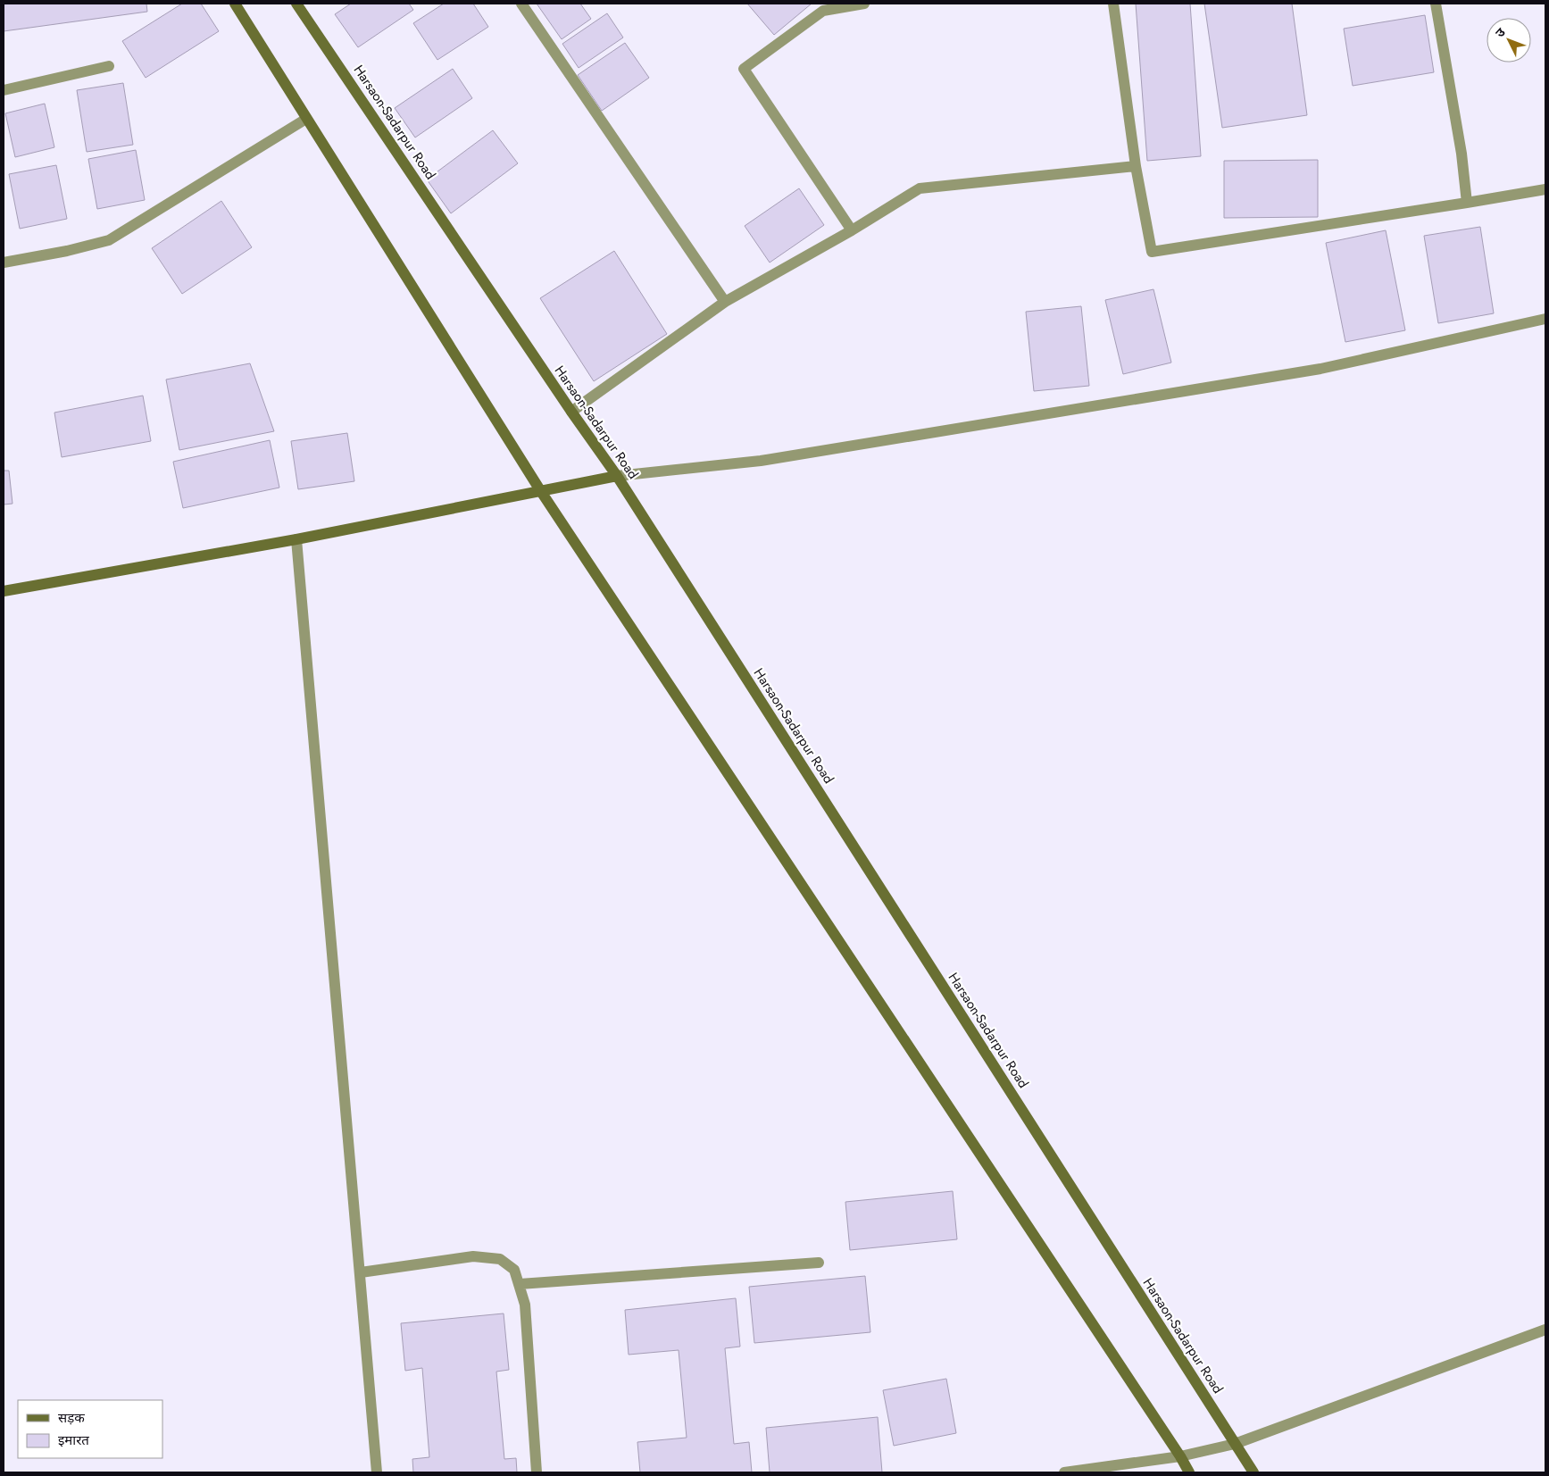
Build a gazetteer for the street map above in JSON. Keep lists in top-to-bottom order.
{
  "streets": {
    "street": ["Harsaon-Sadarpur Road"]
  },
  "legend": ["सड़क", "इमारत"],
  "north": "top left"
}
